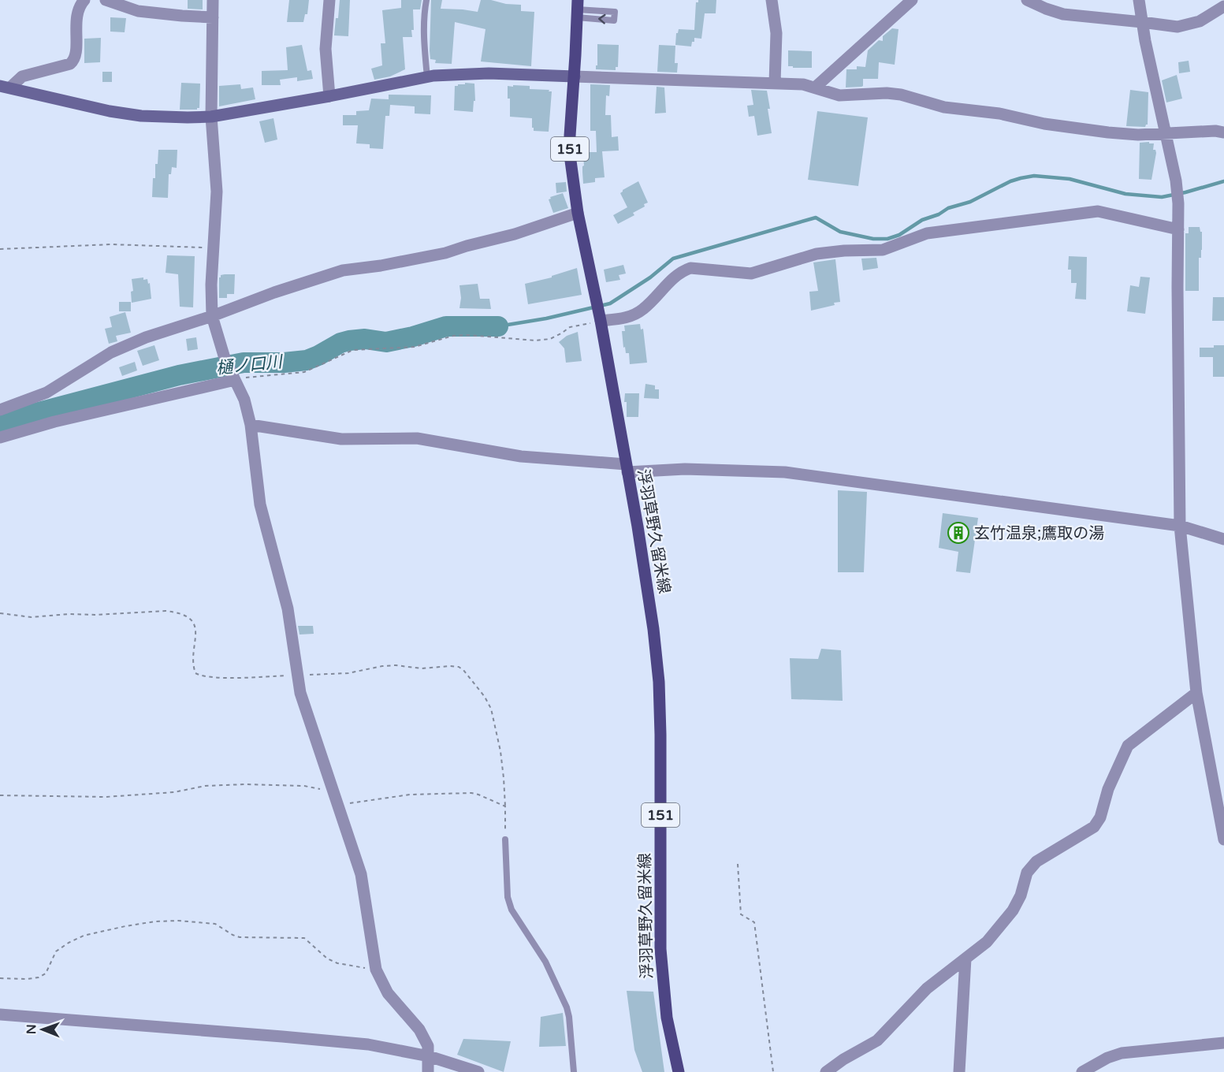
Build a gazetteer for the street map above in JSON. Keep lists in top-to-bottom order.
{
  "streets": {
    "main road": ["151", "浮羽草野久留米線"]
  },
  "water": ["樋ノ口川"],
  "places": {
    "building": ["玄竹温泉;鷹取の湯"]
  },
  "north": "left"
}
